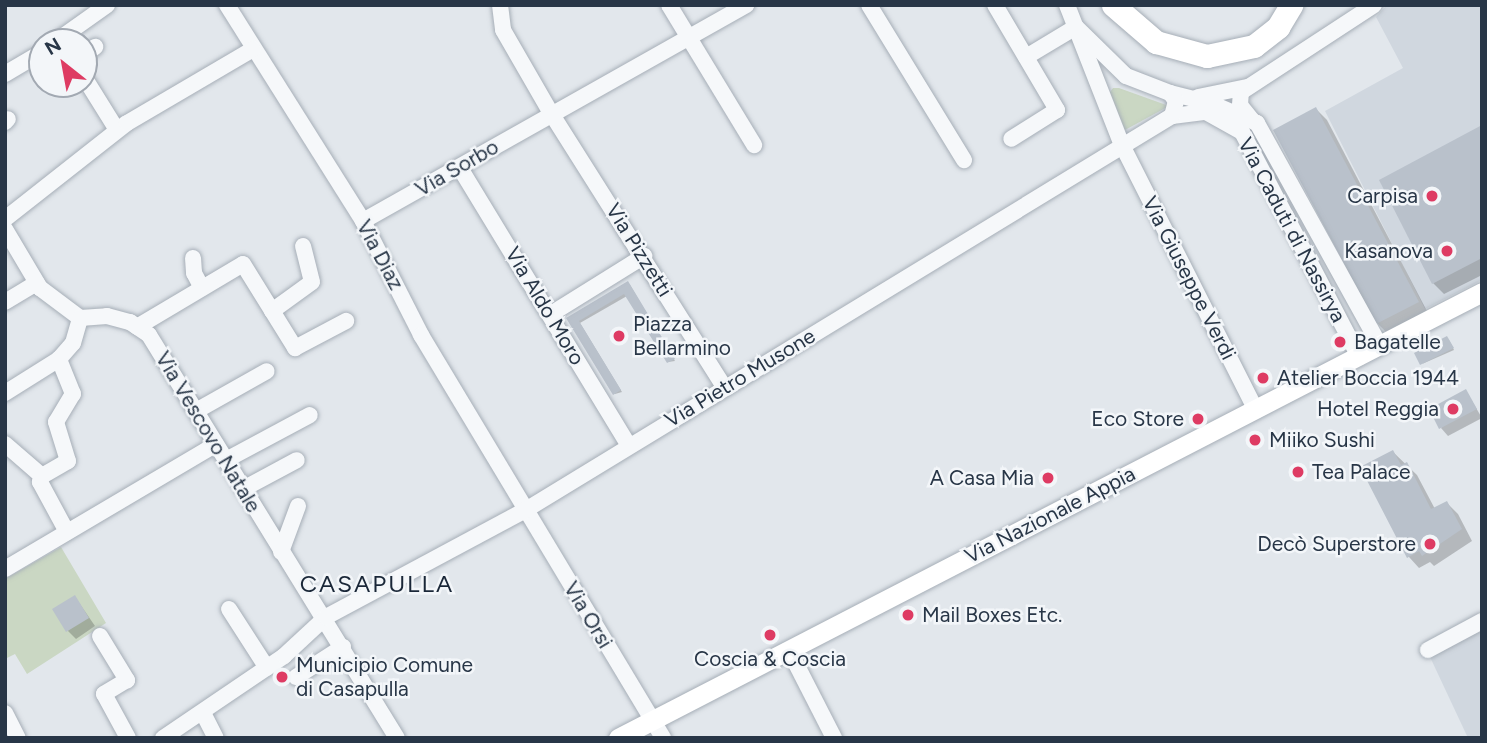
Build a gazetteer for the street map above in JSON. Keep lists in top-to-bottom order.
{
  "streets": {
    "main road": ["Via Nazionale Appia"],
    "street": [
      "Via Sorbo",
      "Via Caduti di Nassirya",
      "Via Pizzetti",
      "Via Diaz",
      "Via Giuseppe Verdi",
      "Via Aldo Moro",
      "Via Pietro Musone",
      "Via Vescovo Natale",
      "Via Orsi"
    ]
  },
  "crossings": [
    ["Via Sorbo", "Via Pizzetti"],
    ["Via Sorbo", "Via Diaz"],
    ["Via Sorbo", "Via Aldo Moro"],
    ["Via Caduti di Nassirya", "Via Pietro Musone"],
    ["Via Caduti di Nassirya", "Via Nazionale Appia"],
    ["Via Pizzetti", "Via Pietro Musone"],
    ["Via Diaz", "Via Pietro Musone"],
    ["Via Diaz", "Via Orsi"],
    ["Via Giuseppe Verdi", "Via Pietro Musone"],
    ["Via Giuseppe Verdi", "Via Nazionale Appia"],
    ["Via Aldo Moro", "Via Pietro Musone"],
    ["Via Pietro Musone", "Via Vescovo Natale"],
    ["Via Pietro Musone", "Via Orsi"],
    ["Via Nazionale Appia", "Via Orsi"]
  ],
  "districts": ["CASAPULLA"],
  "places": [
    "Carpisa",
    "Kasanova",
    "Piazza Bellarmino",
    "Bagatelle",
    "Atelier Boccia 1944",
    "Hotel Reggia",
    "Eco Store",
    "Miiko Sushi",
    "Tea Palace",
    "A Casa Mia",
    "Decò Superstore",
    "Mail Boxes Etc.",
    "Coscia & Coscia",
    "Municipio Comune di Casapulla"
  ],
  "north": "top left"
}
